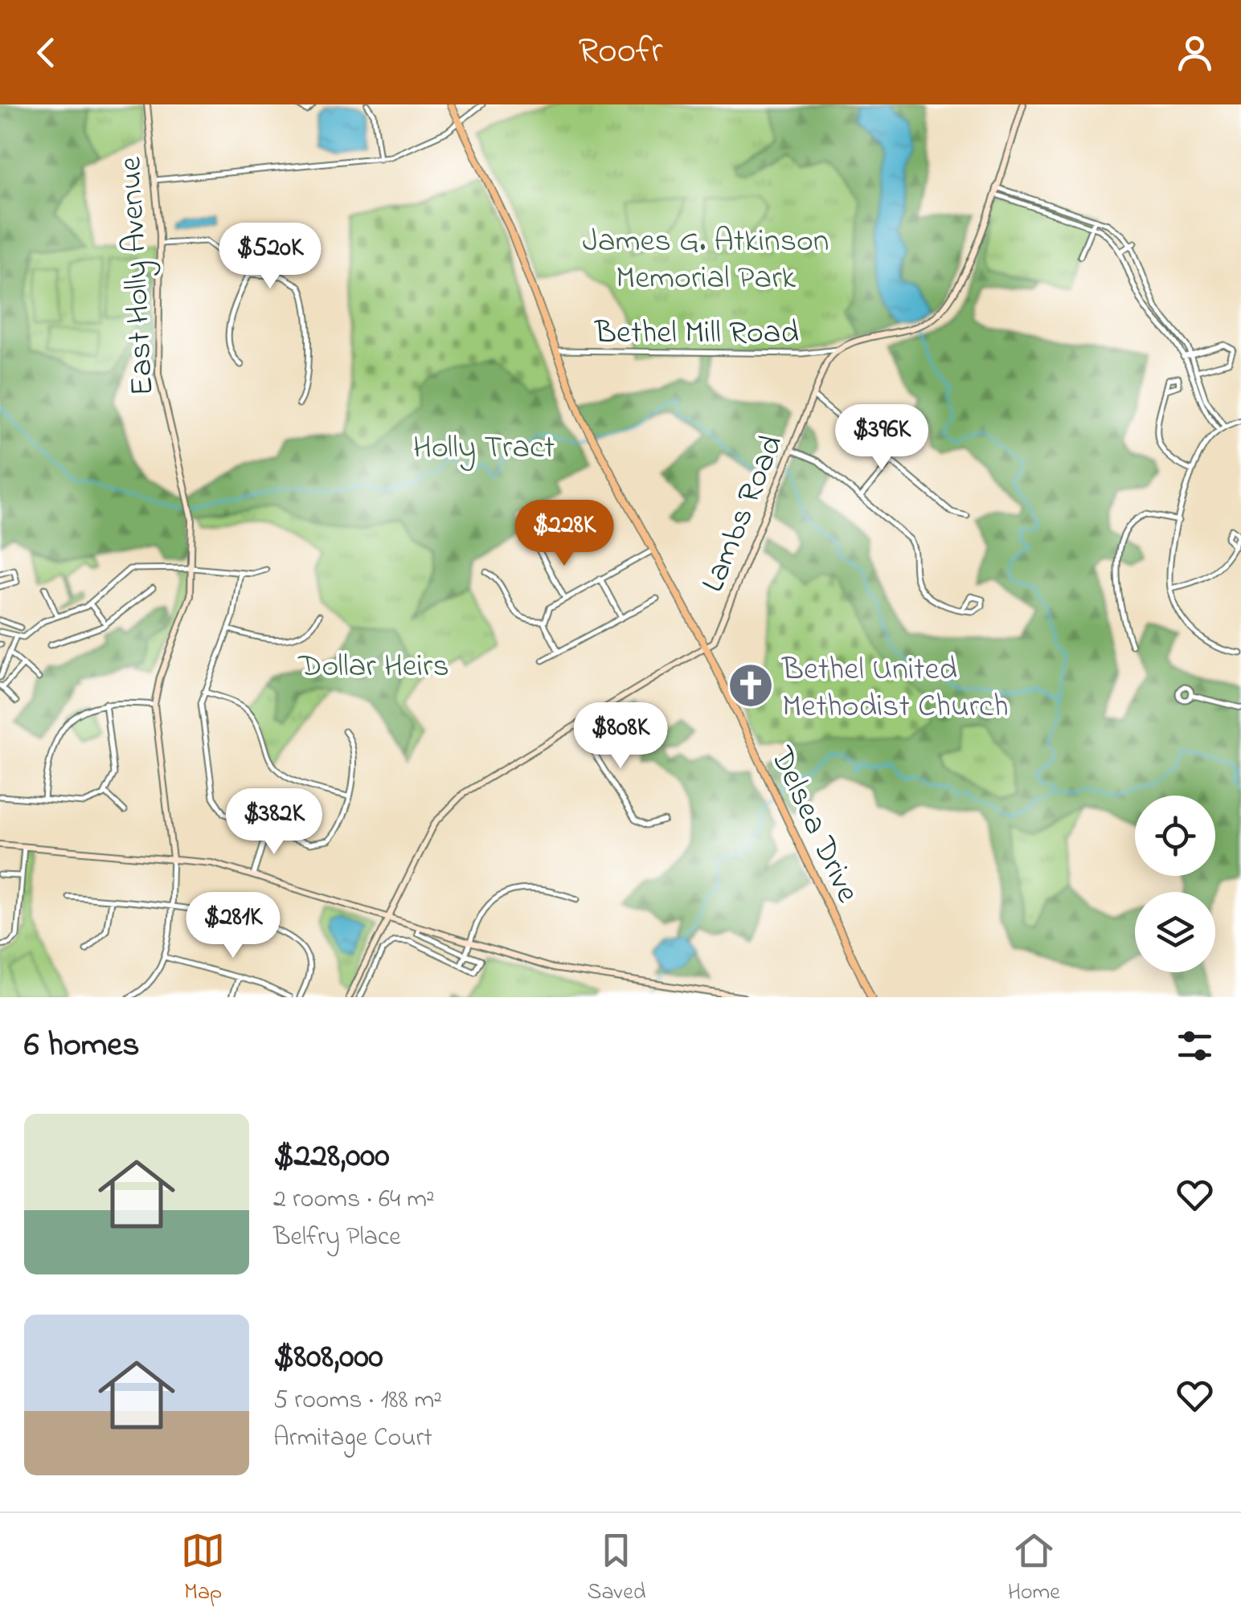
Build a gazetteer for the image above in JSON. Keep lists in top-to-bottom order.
{
  "streets": {
    "main road": ["East Holly Avenue", "Lambs Road", "Delsea Drive"],
    "street": ["Bethel Mill Road"]
  },
  "crossings": [
    ["Bethel Mill Road", "Lambs Road"],
    ["Bethel Mill Road", "Delsea Drive"],
    ["Lambs Road", "Delsea Drive"]
  ],
  "parks": ["James G. Atkinson Memorial Park", "Holly Tract", "Dollar Heirs"],
  "places": {
    "church": ["Bethel United Methodist Church"]
  },
  "page": {
    "header": "Roofr",
    "price": [
      "$520K",
      "$396K",
      "$228K",
      "$808K",
      "$382K",
      "$281K"
    ],
    "heading": "6 homes",
    "list": [
      {
        "name": "$228,000",
        "note": "2 rooms · 64 m² · Belfry Place"
      },
      {
        "name": "$808,000",
        "note": "5 rooms · 188 m² · Armitage Court"
      }
    ],
    "tabs": ["Map", "Saved", "Home"]
  }
}
